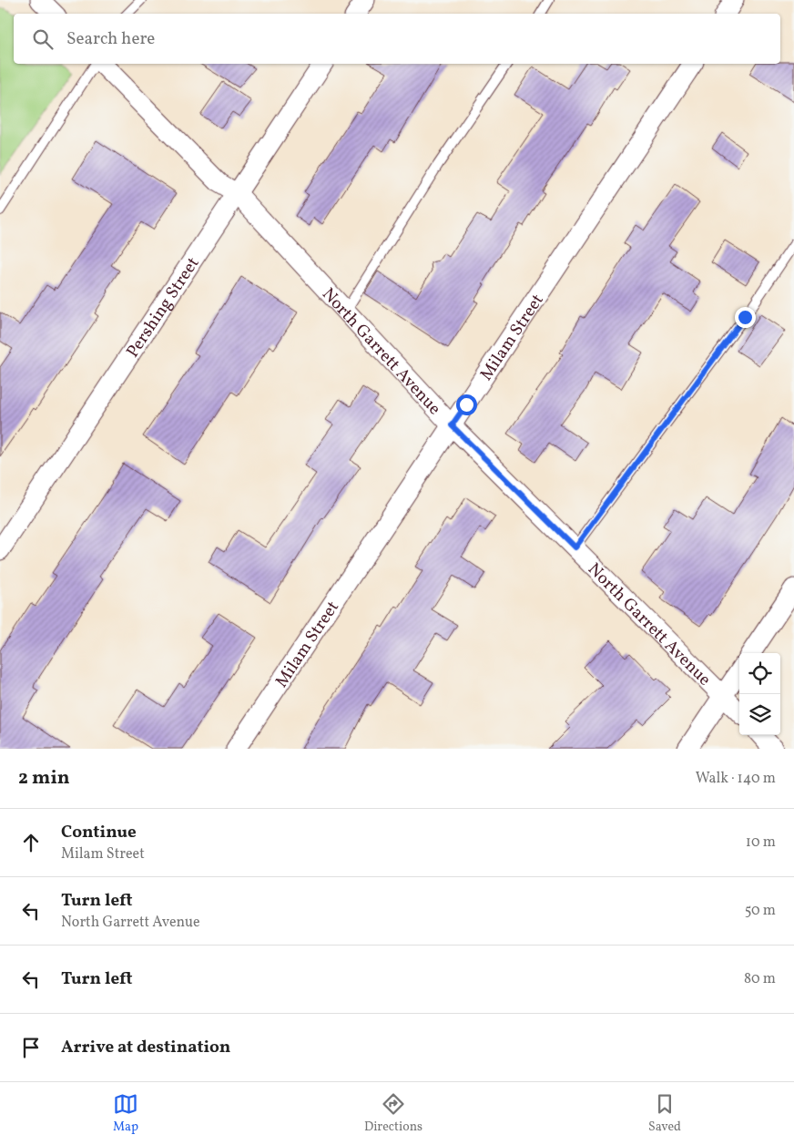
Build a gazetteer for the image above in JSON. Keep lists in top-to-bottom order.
{
  "streets": {
    "street": ["Pershing Street", "Milam Street", "North Garrett Avenue"]
  },
  "crossings": [
    ["Pershing Street", "North Garrett Avenue"],
    ["Milam Street", "North Garrett Avenue"]
  ],
  "page": {
    "search": "Search here",
    "heading": ["2 min", "Walk · 140 m"],
    "list": [
      ["Continue", "Milam Street", "10 m"],
      ["Turn left", "North Garrett Avenue", "50 m"],
      ["Turn left", "80 m"],
      "Arrive at destination"
    ],
    "nav": ["Map", "Directions", "Saved"]
  }
}
